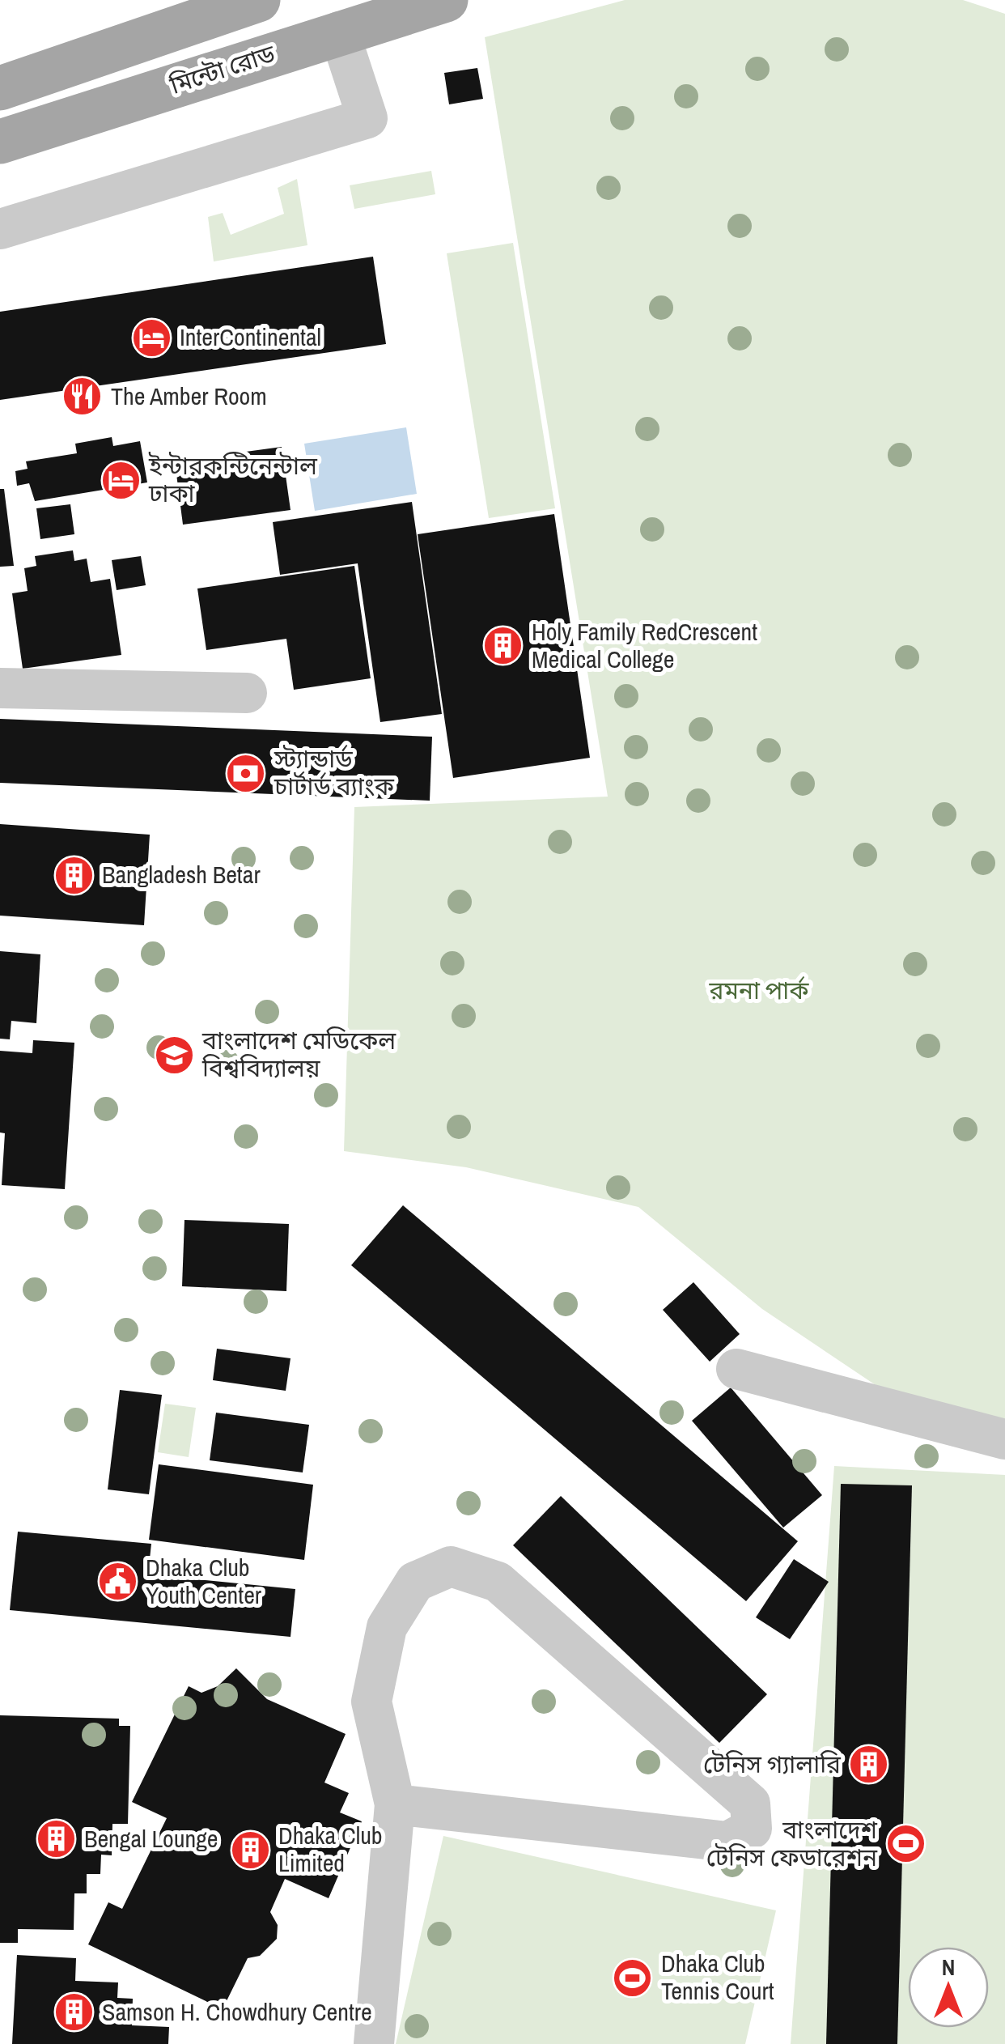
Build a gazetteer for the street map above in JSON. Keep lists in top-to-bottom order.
{
  "streets": {
    "main road": ["মিন্টো রোড"]
  },
  "parks": ["রমনা পার্ক"],
  "places": {
    "hotel": ["InterContinental", "ইন্টারকন্টিনেন্টাল ঢাকা"],
    "restaurant": ["The Amber Room"],
    "building": [
      "Holy Family RedCrescent Medical College",
      "Bangladesh Betar",
      "টেনিস গ্যালারি",
      "Bengal Lounge",
      "Dhaka Club Limited",
      "Samson H. Chowdhury Centre"
    ],
    "bank": ["স্ট্যান্ডার্ড চার্টার্ড ব্যাংক"],
    "school or university": ["বাংলাদেশ মেডিকেল বিশ্ববিদ্যালয়"],
    "public building": ["Dhaka Club Youth Center"],
    "sports": ["বাংলাদেশ টেনিস ফেডারেশন", "Dhaka Club Tennis Court"]
  },
  "north": "top"
}
